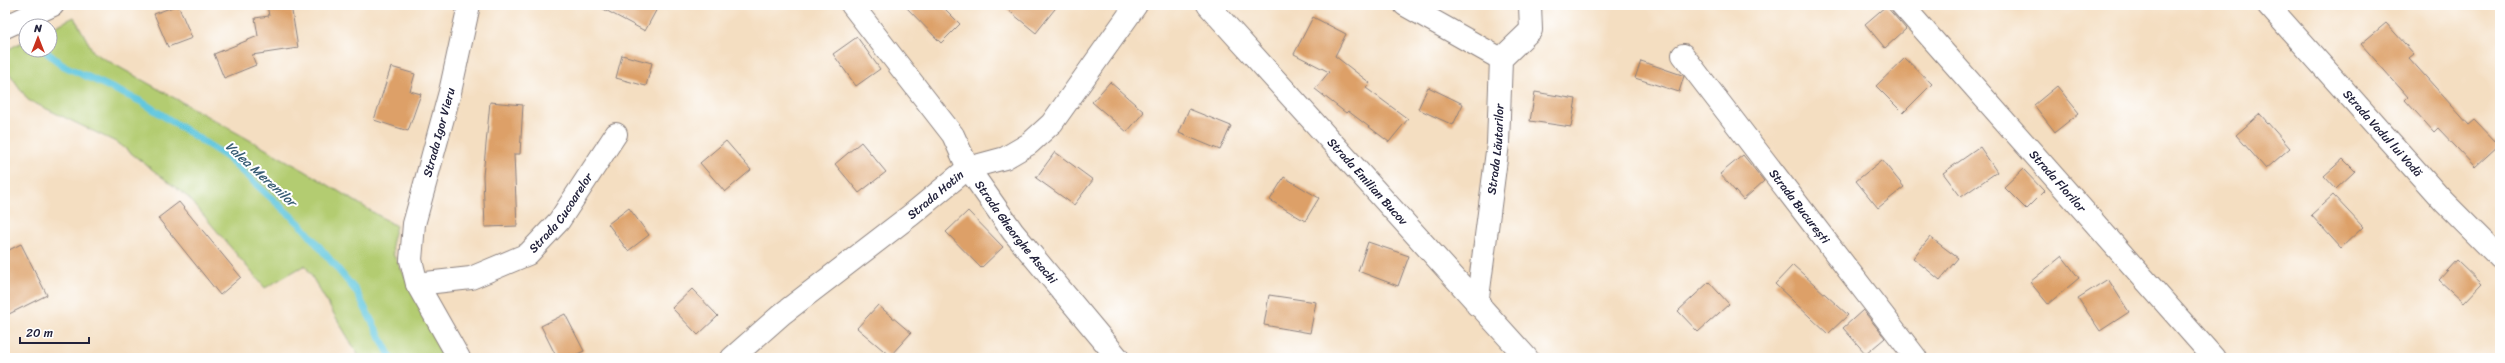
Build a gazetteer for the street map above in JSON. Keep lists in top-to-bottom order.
{
  "streets": {
    "street": [
      "Strada Igor Vieru",
      "Strada Vadul lui Vodă",
      "Strada Lăutarilor",
      "Strada Emilian Bucov",
      "Strada Florilor",
      "Strada Hotin",
      "Strada București",
      "Strada Cucoarelor",
      "Strada Gheorghe Asachi"
    ]
  },
  "crossings": [
    ["Strada Igor Vieru", "Strada Cucoarelor"],
    ["Strada Lăutarilor", "Strada Emilian Bucov"],
    ["Strada Hotin", "Strada Gheorghe Asachi"]
  ],
  "water": ["Valea Merenilor"],
  "scale_bar": "20 m",
  "north": "top"
}
